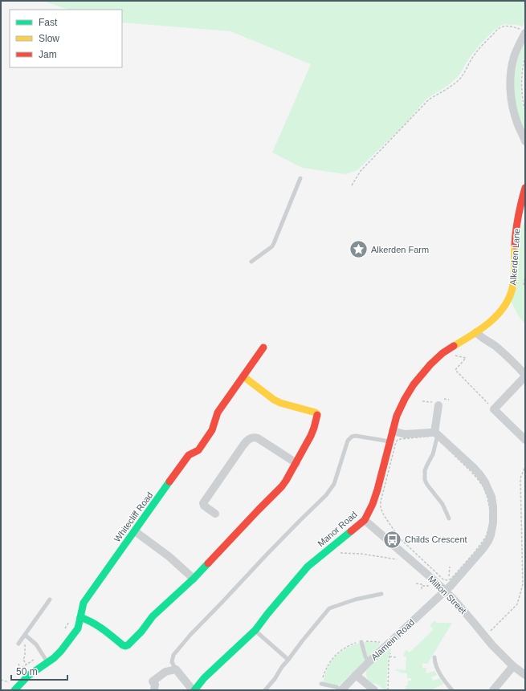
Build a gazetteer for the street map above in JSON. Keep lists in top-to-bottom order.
{
  "streets": {
    "street": [
      "Alkerden Lane",
      "Whitecliff Road",
      "Manor Road",
      "Milton Street",
      "Alamein Road"
    ]
  },
  "crossings": [
    ["Alkerden Lane", "Manor Road"],
    ["Manor Road", "Milton Street"],
    ["Milton Street", "Alamein Road"]
  ],
  "places": {
    "place": ["Alkerden Farm"],
    "bus stop": ["Childs Crescent"]
  },
  "legend": ["Fast", "Slow", "Jam"],
  "scale_bar": "50 m"
}
